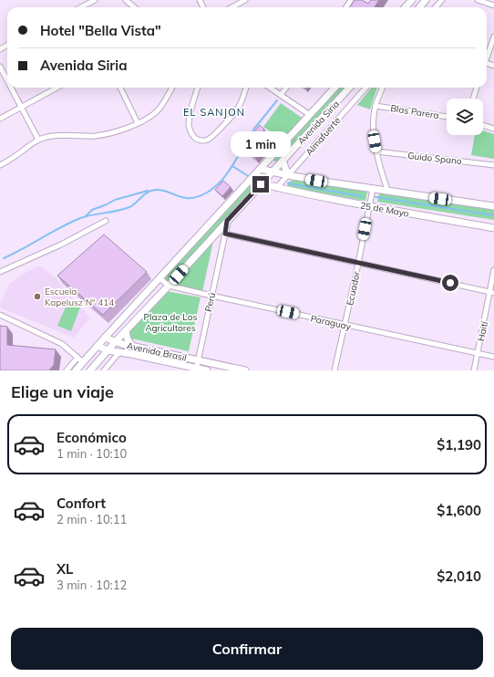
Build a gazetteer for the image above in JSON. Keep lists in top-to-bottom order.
{
  "streets": {
    "main road": ["Avenida Siria", "25 de Mayo", "Avenida Brasil"],
    "street": [
      "Blas Parera",
      "Almafuerte",
      "Guido Spano",
      "Ecuador",
      "Perú",
      "Paraguay",
      "Haití"
    ]
  },
  "crossings": [
    ["Avenida Siria", "25 de Mayo"],
    ["Avenida Siria", "Paraguay"],
    ["Avenida Siria", "Avenida Brasil"],
    ["Almafuerte", "25 de Mayo"],
    ["25 de Mayo", "Ecuador"],
    ["Ecuador", "Paraguay"],
    ["Perú", "Paraguay"],
    ["Perú", "Avenida Brasil"],
    ["Paraguay", "Haití"]
  ],
  "districts": ["EL SANJON"],
  "parks": ["Plaza de Los Agricultores"],
  "places": ["Escuela Kapelusz Nº 414"],
  "page": {
    "banner": ["Hotel \"Bella Vista\"", "Avenida Siria"],
    "bubble": "1 min",
    "heading": "Elige un viaje",
    "list": [
      {
        "name": "Económico",
        "note": "1 min · 10:10",
        "value": "$1,190"
      },
      {
        "name": "Confort",
        "note": "2 min · 10:11",
        "value": "$1,600"
      },
      {
        "name": "XL",
        "note": "3 min · 10:12",
        "value": "$2,010"
      }
    ],
    "buttons": "Confirmar"
  }
}
